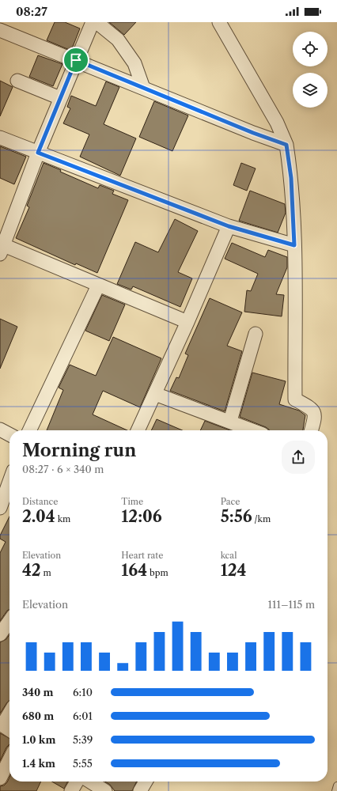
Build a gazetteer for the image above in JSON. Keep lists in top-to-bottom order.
{
  "page": {
    "status": "08:27",
    "heading": ["Morning run", "08:27 · 6 × 340 m"],
    "stats": [
      ["Distance", "2.04 km"],
      ["Time", "12:06"],
      ["Pace", "5:56 /km"],
      ["Elevation", "42 m"],
      ["Heart rate", "164 bpm"],
      ["kcal", "124"]
    ],
    "chart": ["Elevation", "111–115 m"],
    "list": [
      {
        "name": "340 m",
        "note": "6:10"
      },
      {
        "name": "680 m",
        "note": "6:01"
      },
      {
        "name": "1.0 km",
        "note": "5:39"
      },
      {
        "name": "1.4 km",
        "note": "5:55"
      }
    ]
  }
}
